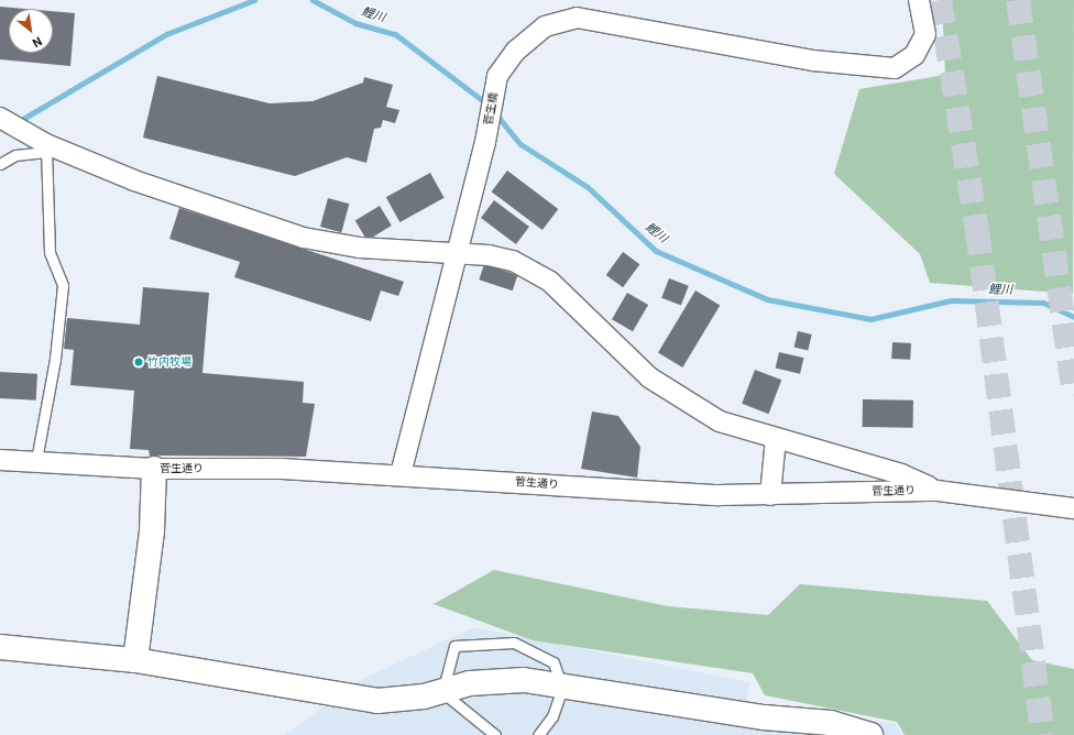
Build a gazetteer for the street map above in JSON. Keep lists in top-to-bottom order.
{
  "streets": {
    "street": ["菅生橋", "菅生通り"]
  },
  "crossings": [
    ["菅生橋", "菅生通り"]
  ],
  "water": ["鯉川"],
  "places": ["竹内牧場"],
  "north": "bottom right"
}
